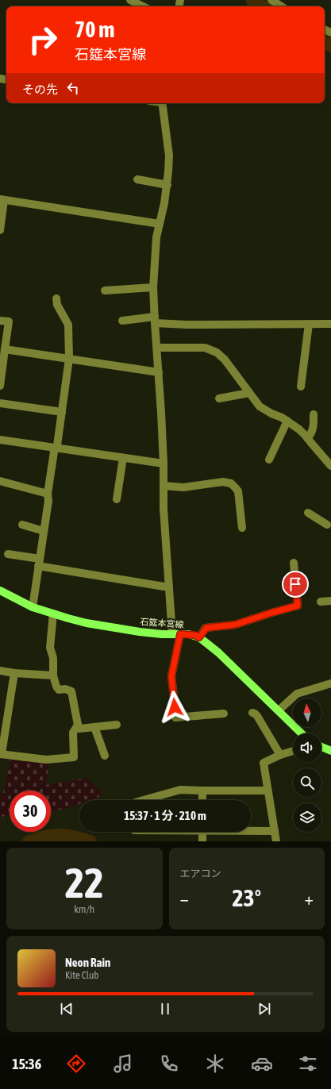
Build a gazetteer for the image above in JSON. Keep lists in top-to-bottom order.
{
  "streets": {
    "main road": ["石筵本宮線"]
  },
  "north": "top",
  "page": {
    "turn": ["70 m", "石筵本宮線"],
    "then": "その先",
    "limit": "30",
    "trip": "15:37 · 1 分 · 210 m",
    "tile": [
      ["22", "km/h"],
      "エアコン"
    ],
    "heat": ["−", "23°", "+"],
    "song": ["Neon Rain", "Kite Club"],
    "tabs": "15:36"
  }
}
